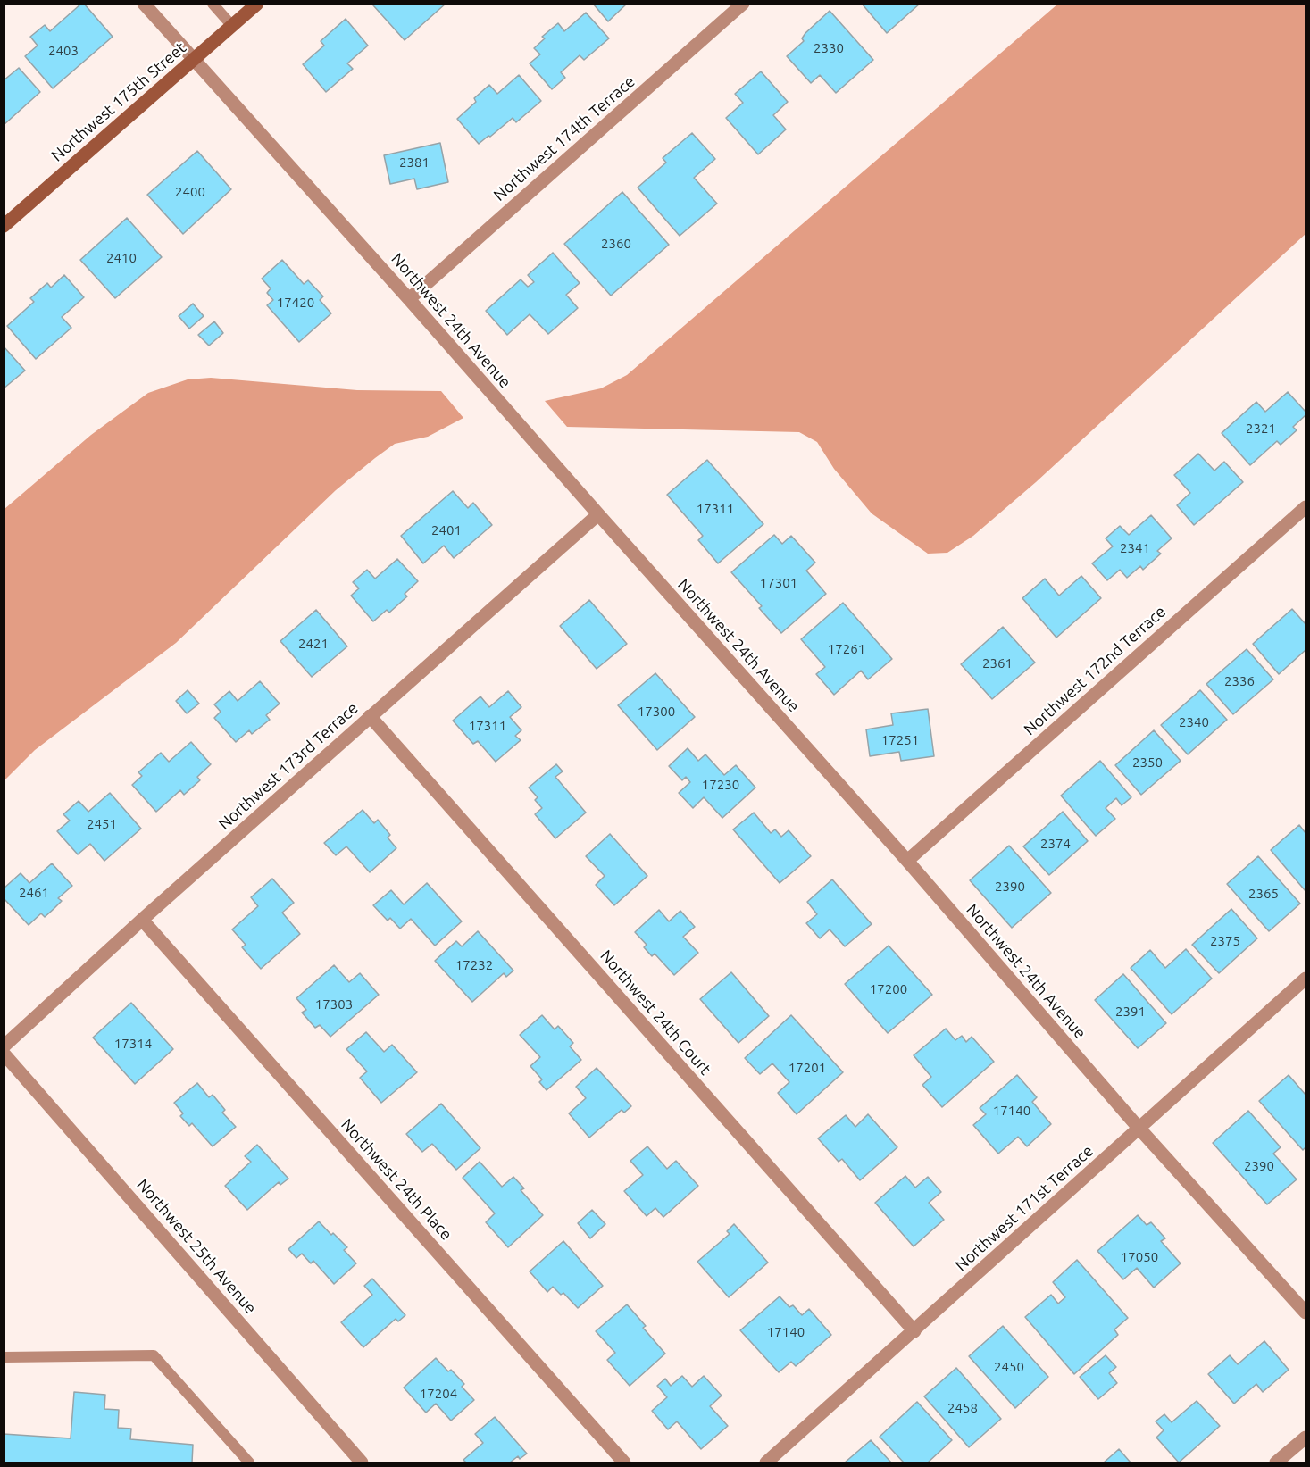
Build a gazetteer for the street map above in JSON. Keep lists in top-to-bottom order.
{
  "streets": {
    "street": [
      "Northwest 175th Street",
      "Northwest 174th Terrace",
      "Northwest 24th Avenue",
      "Northwest 172nd Terrace",
      "Northwest 173rd Terrace",
      "Northwest 24th Court",
      "Northwest 24th Place",
      "Northwest 171st Terrace",
      "Northwest 25th Avenue"
    ]
  },
  "crossings": [
    ["Northwest 175th Street", "Northwest 24th Avenue"],
    ["Northwest 174th Terrace", "Northwest 24th Avenue"],
    ["Northwest 24th Avenue", "Northwest 172nd Terrace"],
    ["Northwest 24th Avenue", "Northwest 173rd Terrace"],
    ["Northwest 24th Avenue", "Northwest 171st Terrace"],
    ["Northwest 173rd Terrace", "Northwest 24th Court"],
    ["Northwest 173rd Terrace", "Northwest 24th Place"],
    ["Northwest 24th Court", "Northwest 171st Terrace"]
  ],
  "house_numbers": [
    "2330",
    "2403",
    "2381",
    "2400",
    "2360",
    "2410",
    "17420",
    "2321",
    "17311",
    "2401",
    "2341",
    "17301",
    "2421",
    "17261",
    "2361",
    "2336",
    "17300",
    "2340",
    "17311",
    "17251",
    "2350",
    "17230",
    "2451",
    "2374",
    "2390",
    "2461",
    "2365",
    "2375",
    "17232",
    "17200",
    "17303",
    "2391",
    "17314",
    "17201",
    "17140",
    "2390",
    "17050",
    "17140",
    "2450",
    "17204",
    "2458"
  ]
}
